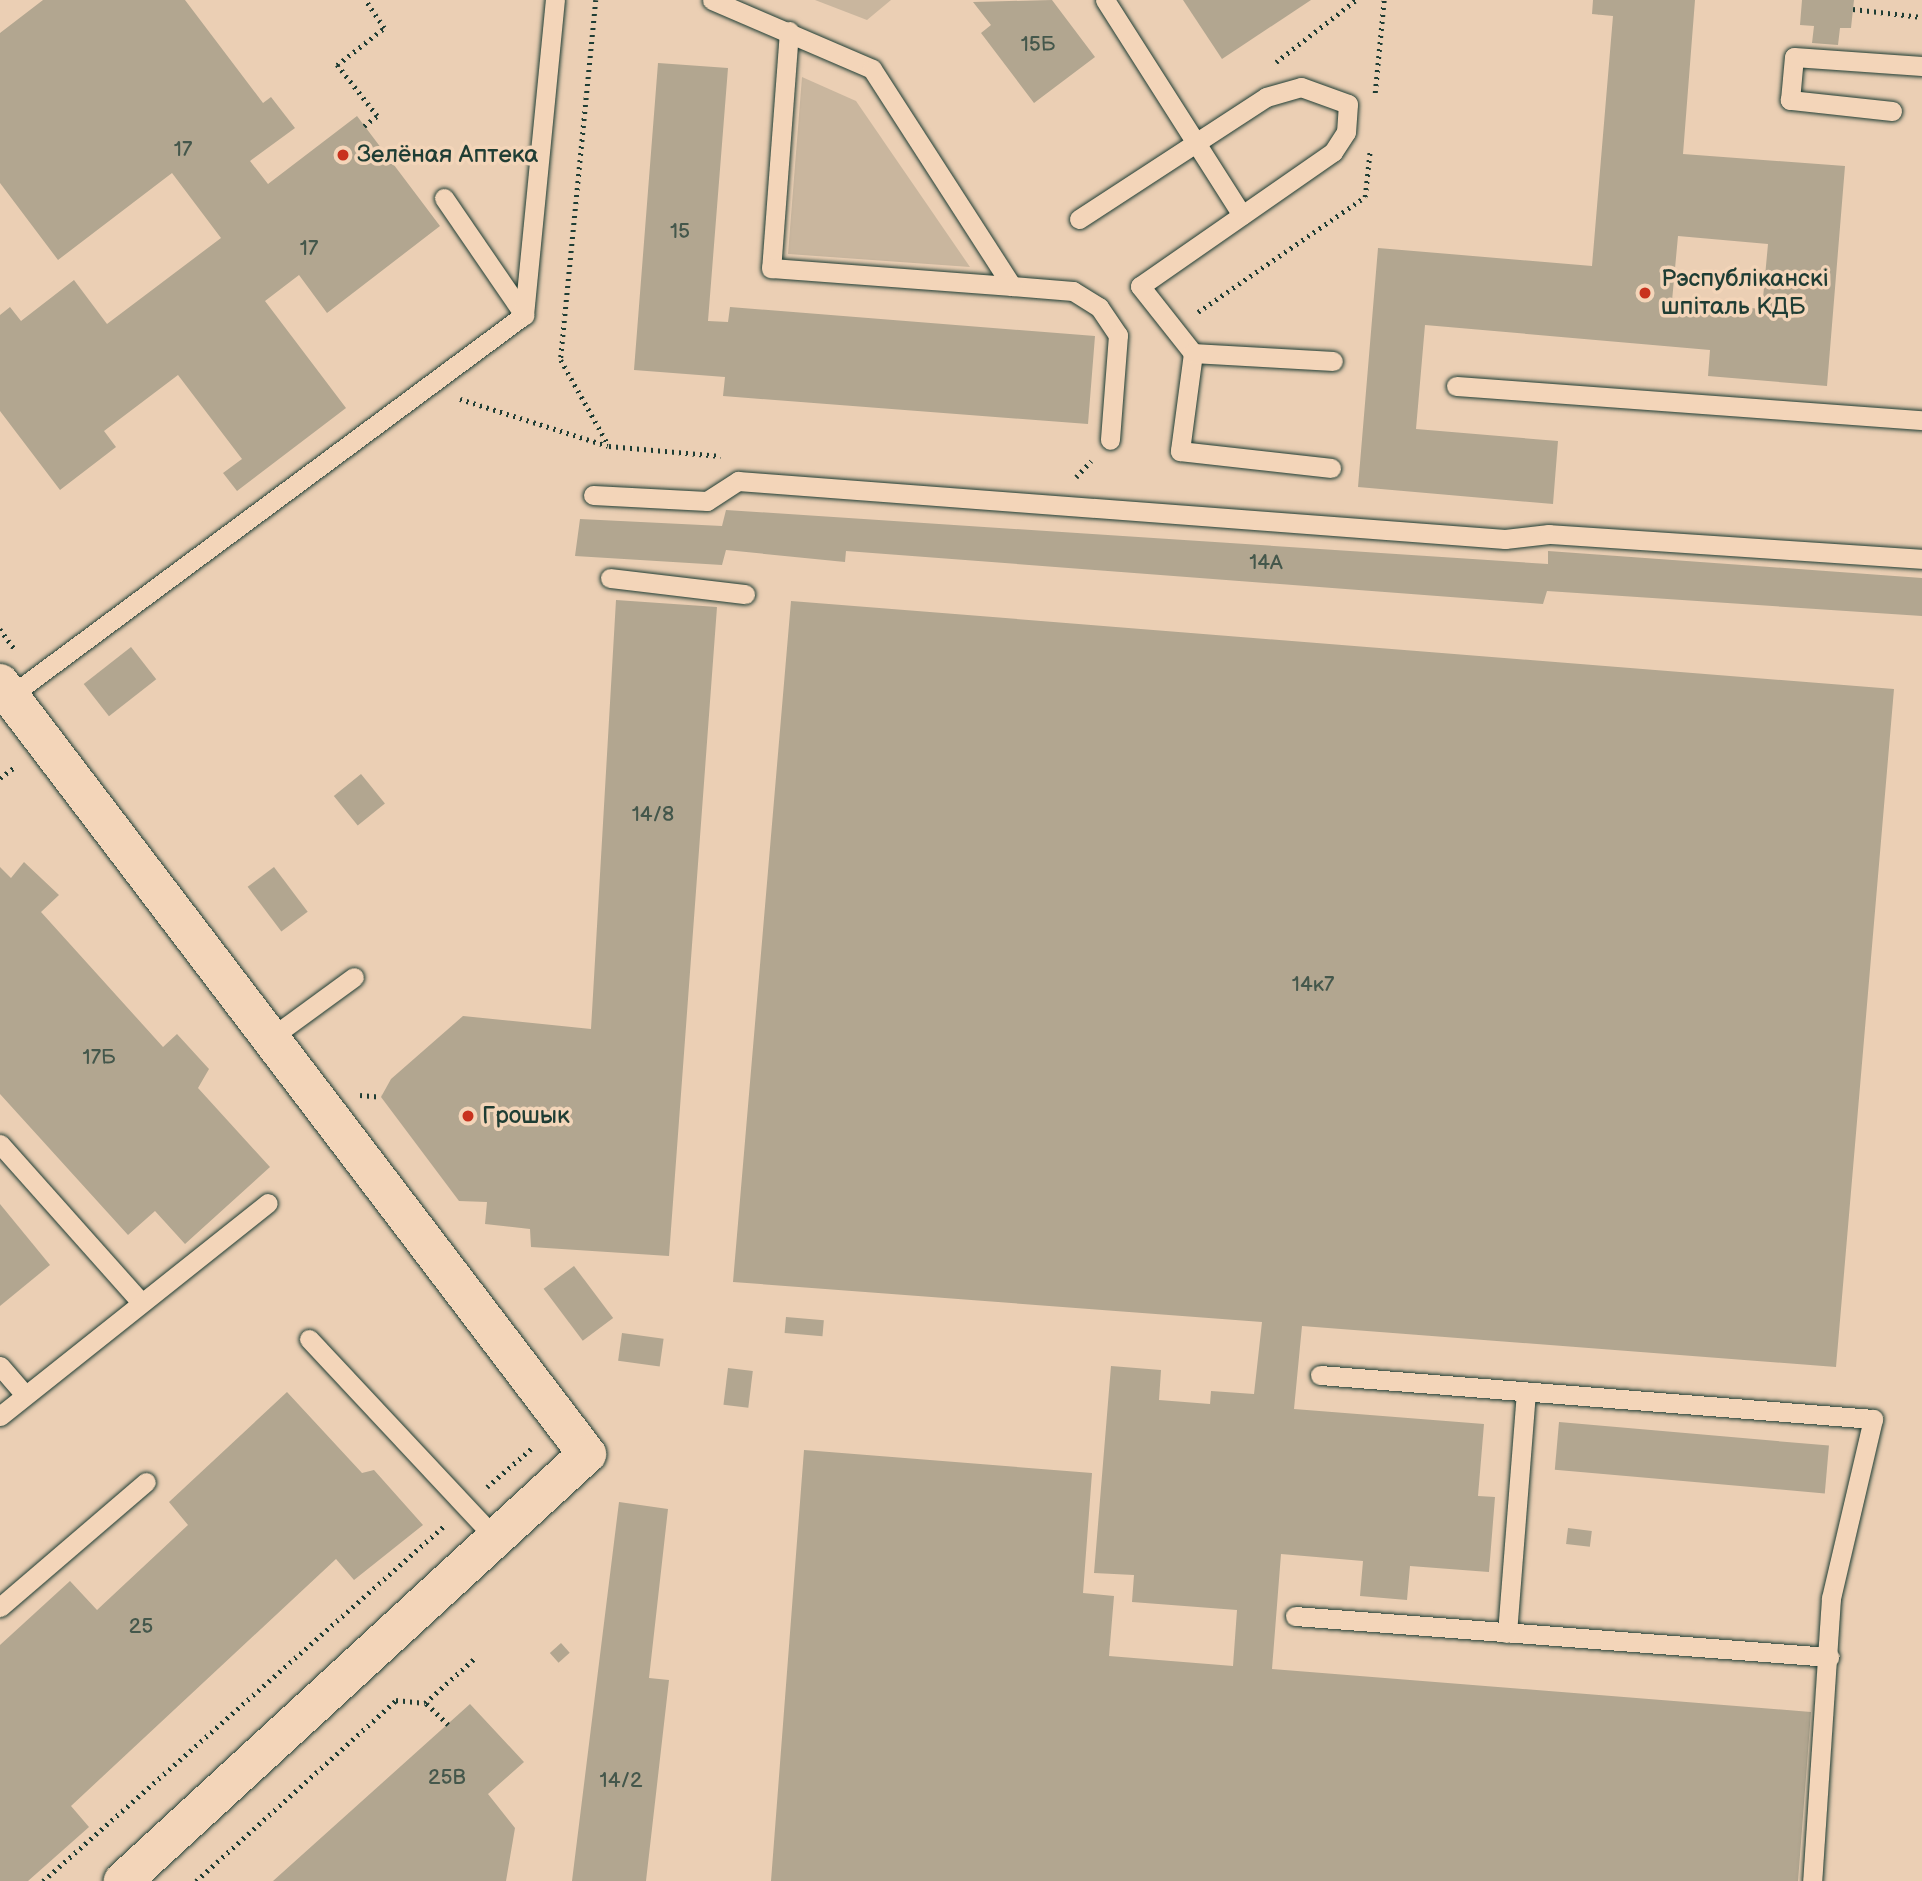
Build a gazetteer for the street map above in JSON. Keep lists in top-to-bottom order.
{
  "places": ["Зелёная Аптека", "Рэспубліканскі шпіталь КДБ", "Грошык"],
  "house_numbers": [
    "15Б",
    "17",
    "15",
    "17",
    "14А",
    "14/8",
    "14к7",
    "17Б",
    "25",
    "25В",
    "14/2"
  ]
}
